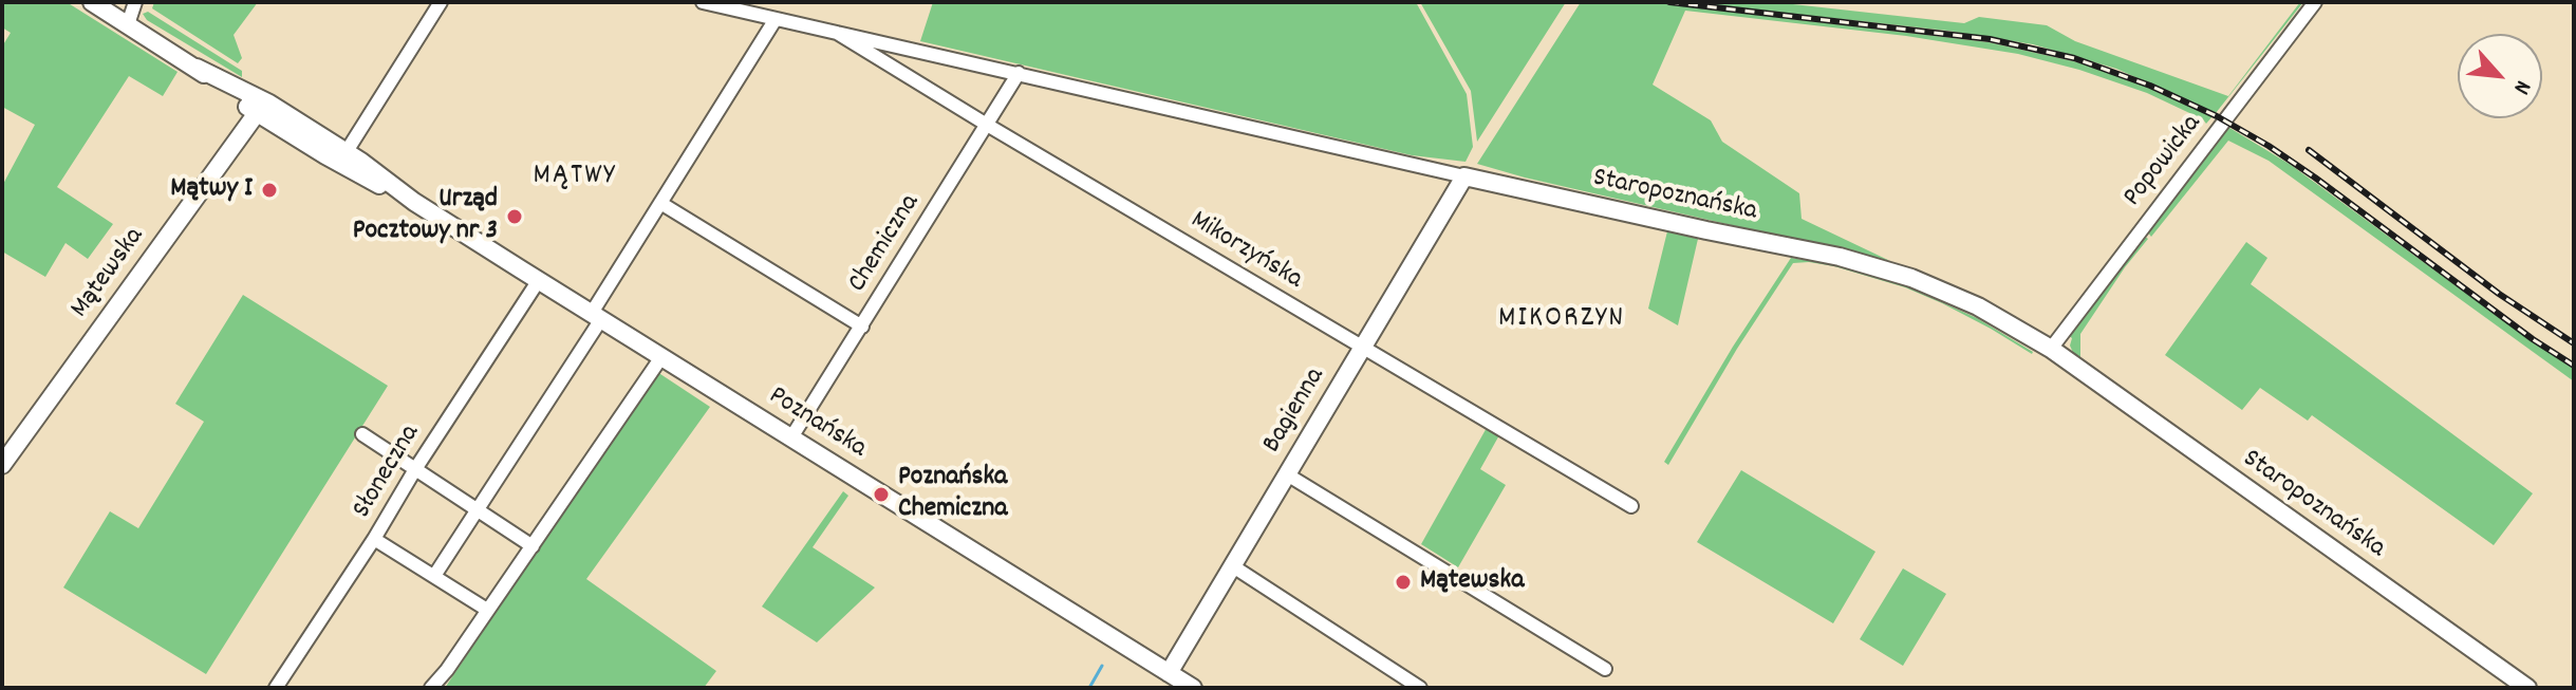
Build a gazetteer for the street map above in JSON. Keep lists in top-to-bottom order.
{
  "streets": {
    "street": [
      "Popowicka",
      "Staropoznańska",
      "Chemiczna",
      "Mikorzyńska",
      "Mątewska",
      "Bagienna",
      "Poznańska",
      "Słoneczna"
    ]
  },
  "crossings": [
    ["Popowicka", "Staropoznańska"],
    ["Staropoznańska", "Chemiczna"],
    ["Staropoznańska", "Mikorzyńska"],
    ["Staropoznańska", "Bagienna"],
    ["Chemiczna", "Mikorzyńska"],
    ["Chemiczna", "Poznańska"],
    ["Mikorzyńska", "Bagienna"],
    ["Mątewska", "Poznańska"],
    ["Bagienna", "Poznańska"],
    ["Poznańska", "Słoneczna"]
  ],
  "districts": ["MĄTWY", "MIKORZYN"],
  "places": [
    "Mątwy I",
    "Urząd Pocztowy nr 3",
    "Poznańska Chemiczna",
    "Mątewska"
  ],
  "north": "bottom right"
}
